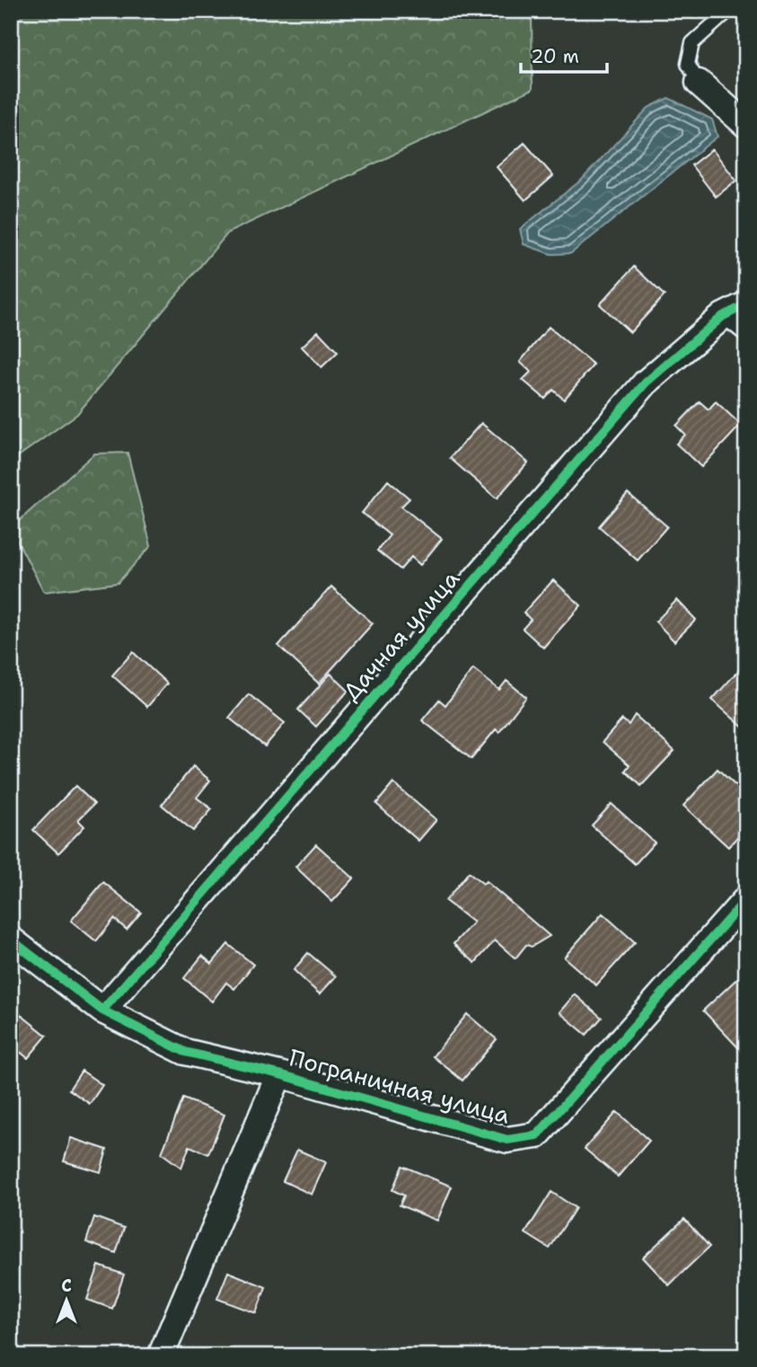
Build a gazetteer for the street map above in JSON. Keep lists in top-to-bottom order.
{
  "streets": {
    "street": ["Дачная улица", "Пограничная улица"]
  },
  "crossings": [
    ["Дачная улица", "Пограничная улица"]
  ],
  "scale_bar": "20 m",
  "north": "top"
}
